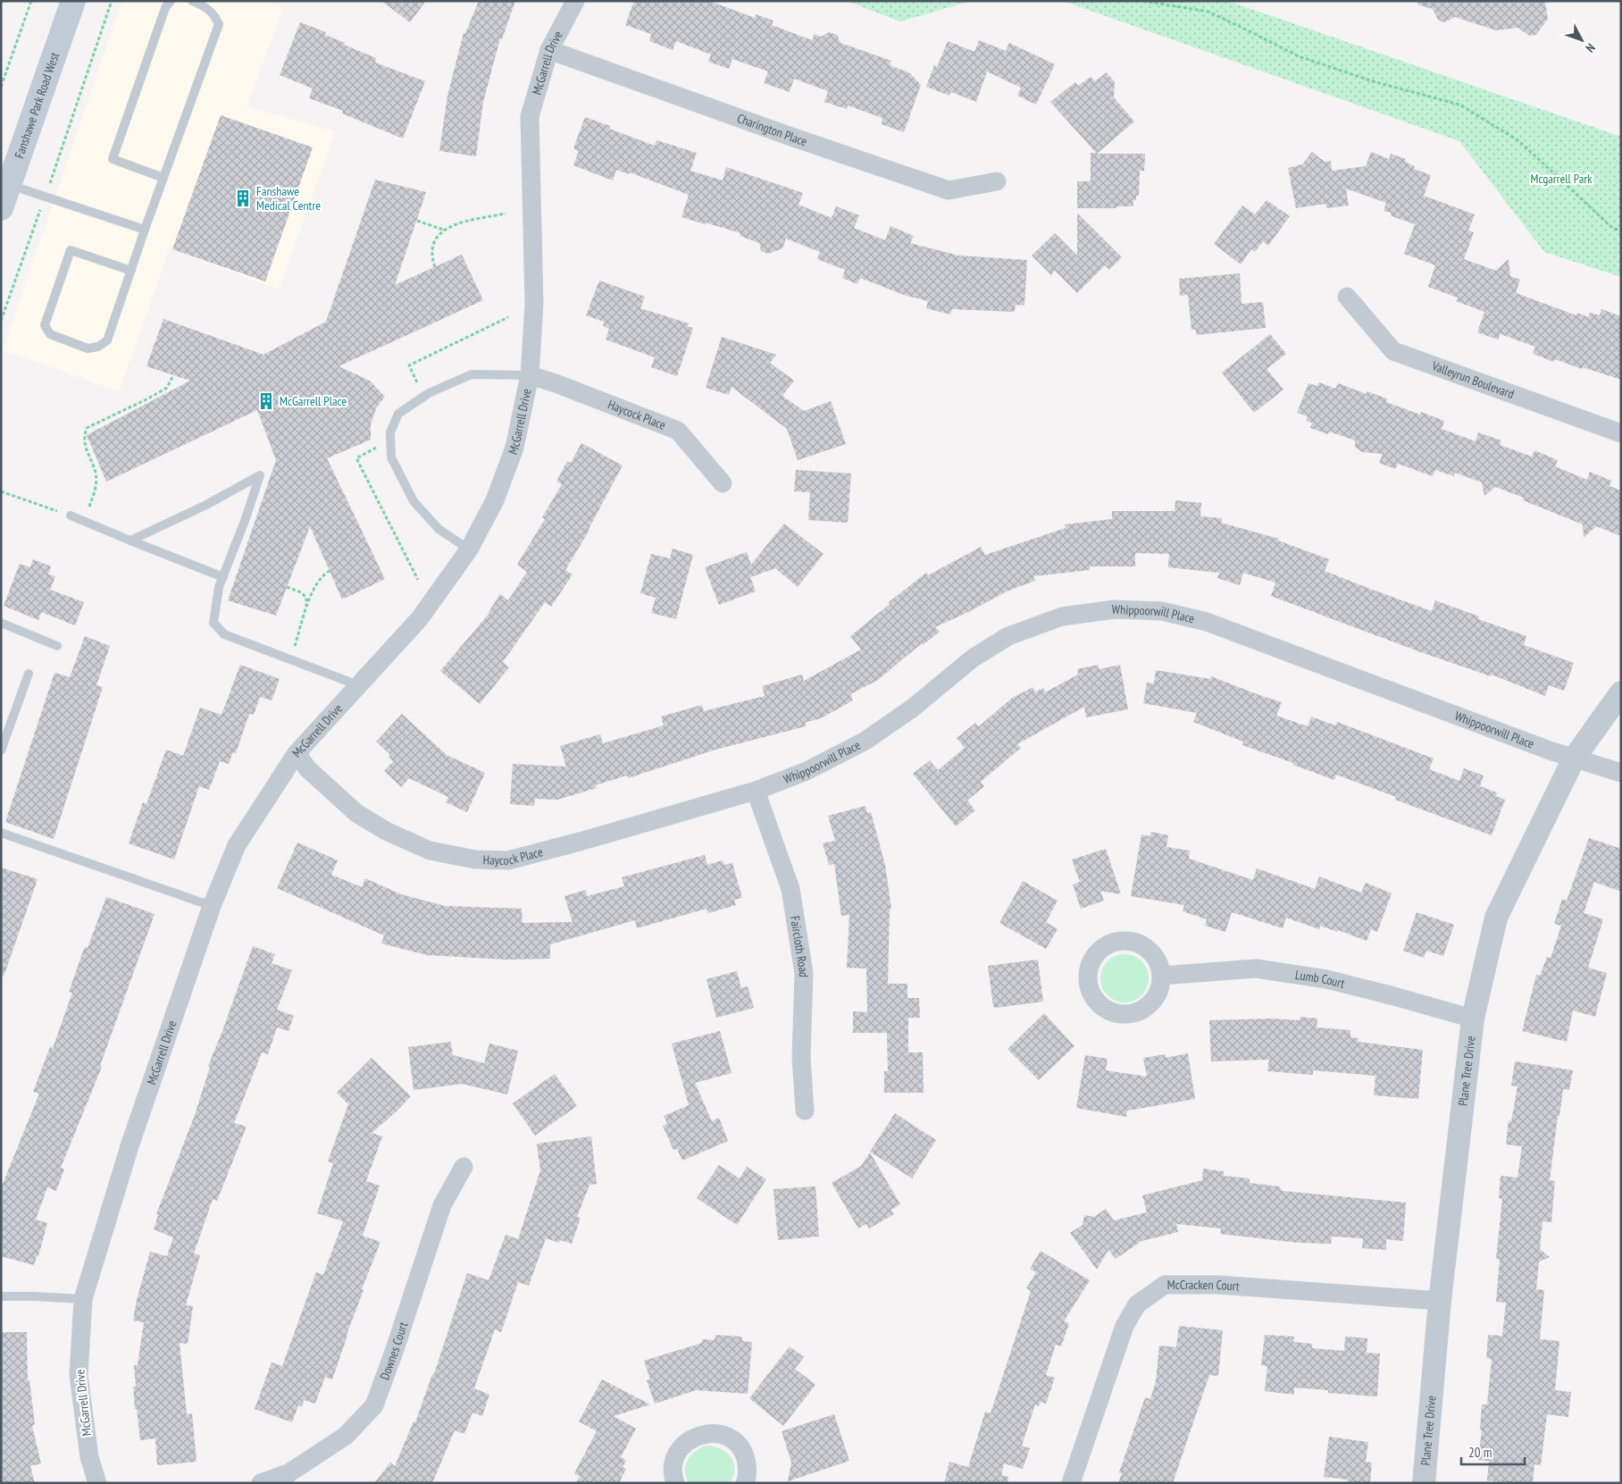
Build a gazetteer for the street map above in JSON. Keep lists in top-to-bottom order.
{
  "streets": {
    "main road": ["Fanshawe Park Road West"],
    "street": [
      "McGarrell Drive",
      "Charington Place",
      "Valleyrun Boulevard",
      "Haycock Place",
      "Whippoorwill Place",
      "Faircloth Road",
      "Lumb Court",
      "Plane Tree Drive",
      "McCracken Court",
      "Downes Court"
    ]
  },
  "crossings": [
    ["McGarrell Drive", "Charington Place"],
    ["McGarrell Drive", "Haycock Place"],
    ["Haycock Place", "Whippoorwill Place"],
    ["Haycock Place", "Faircloth Road"],
    ["Whippoorwill Place", "Faircloth Road"],
    ["Whippoorwill Place", "Plane Tree Drive"],
    ["Lumb Court", "Plane Tree Drive"],
    ["Plane Tree Drive", "McCracken Court"]
  ],
  "parks": ["Mcgarrell Park"],
  "places": {
    "building": ["Fanshawe Medical Centre", "McGarrell Place"]
  },
  "scale_bar": "20 m",
  "north": "bottom right"
}
